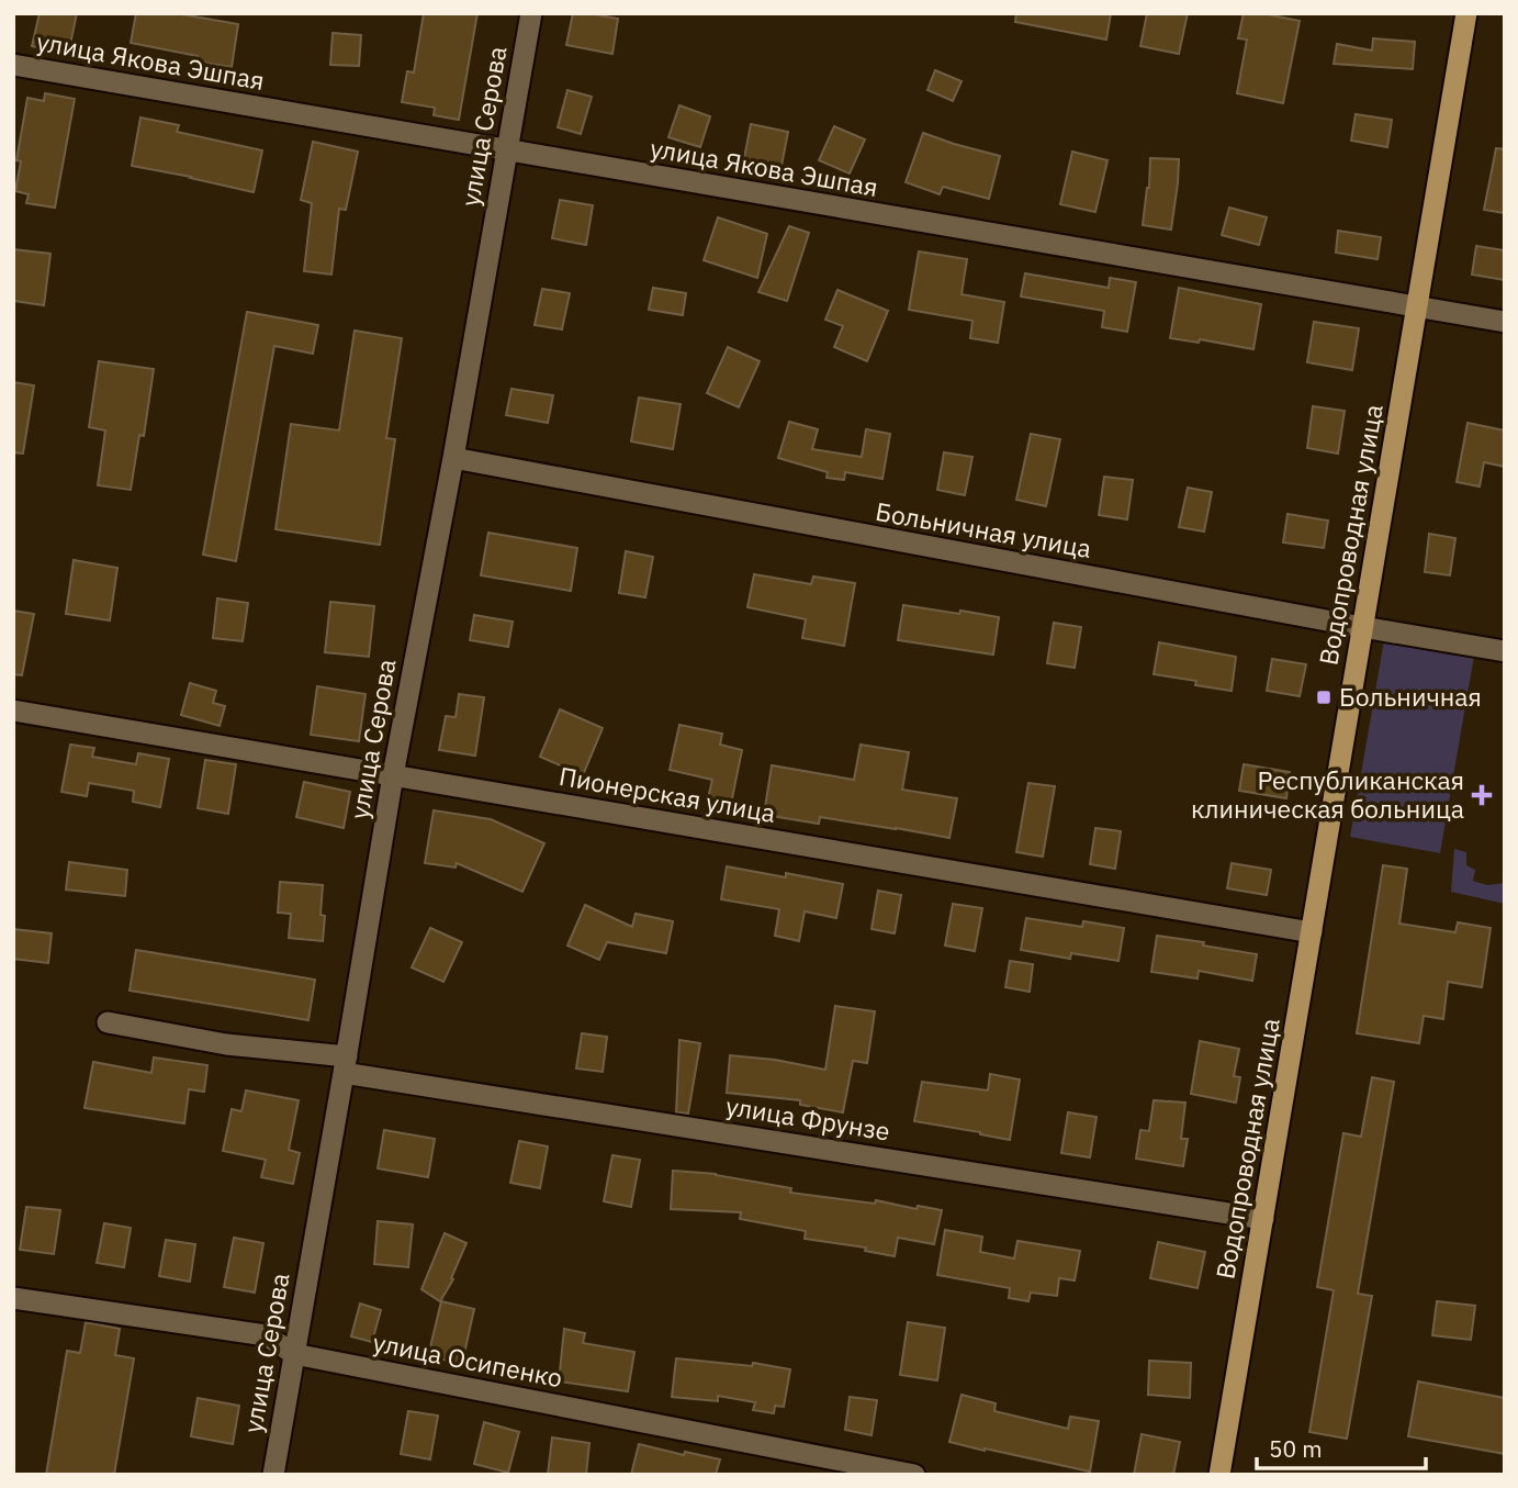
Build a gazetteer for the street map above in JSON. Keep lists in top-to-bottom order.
{
  "streets": {
    "main road": ["Водопроводная улица"],
    "street": [
      "улица Якова Эшпая",
      "улица Серова",
      "Больничная улица",
      "Пионерская улица",
      "улица Фрунзе",
      "улица Осипенко"
    ]
  },
  "crossings": [
    ["улица Якова Эшпая", "улица Серова"],
    ["улица Якова Эшпая", "Водопроводная улица"],
    ["улица Серова", "Больничная улица"],
    ["улица Серова", "Пионерская улица"],
    ["улица Серова", "улица Фрунзе"],
    ["улица Серова", "улица Осипенко"],
    ["Больничная улица", "Водопроводная улица"],
    ["Водопроводная улица", "Пионерская улица"],
    ["Водопроводная улица", "улица Фрунзе"]
  ],
  "places": {
    "transit": ["Больничная"],
    "health": ["Республиканская клиническая больница"]
  },
  "scale_bar": "50 m"
}
